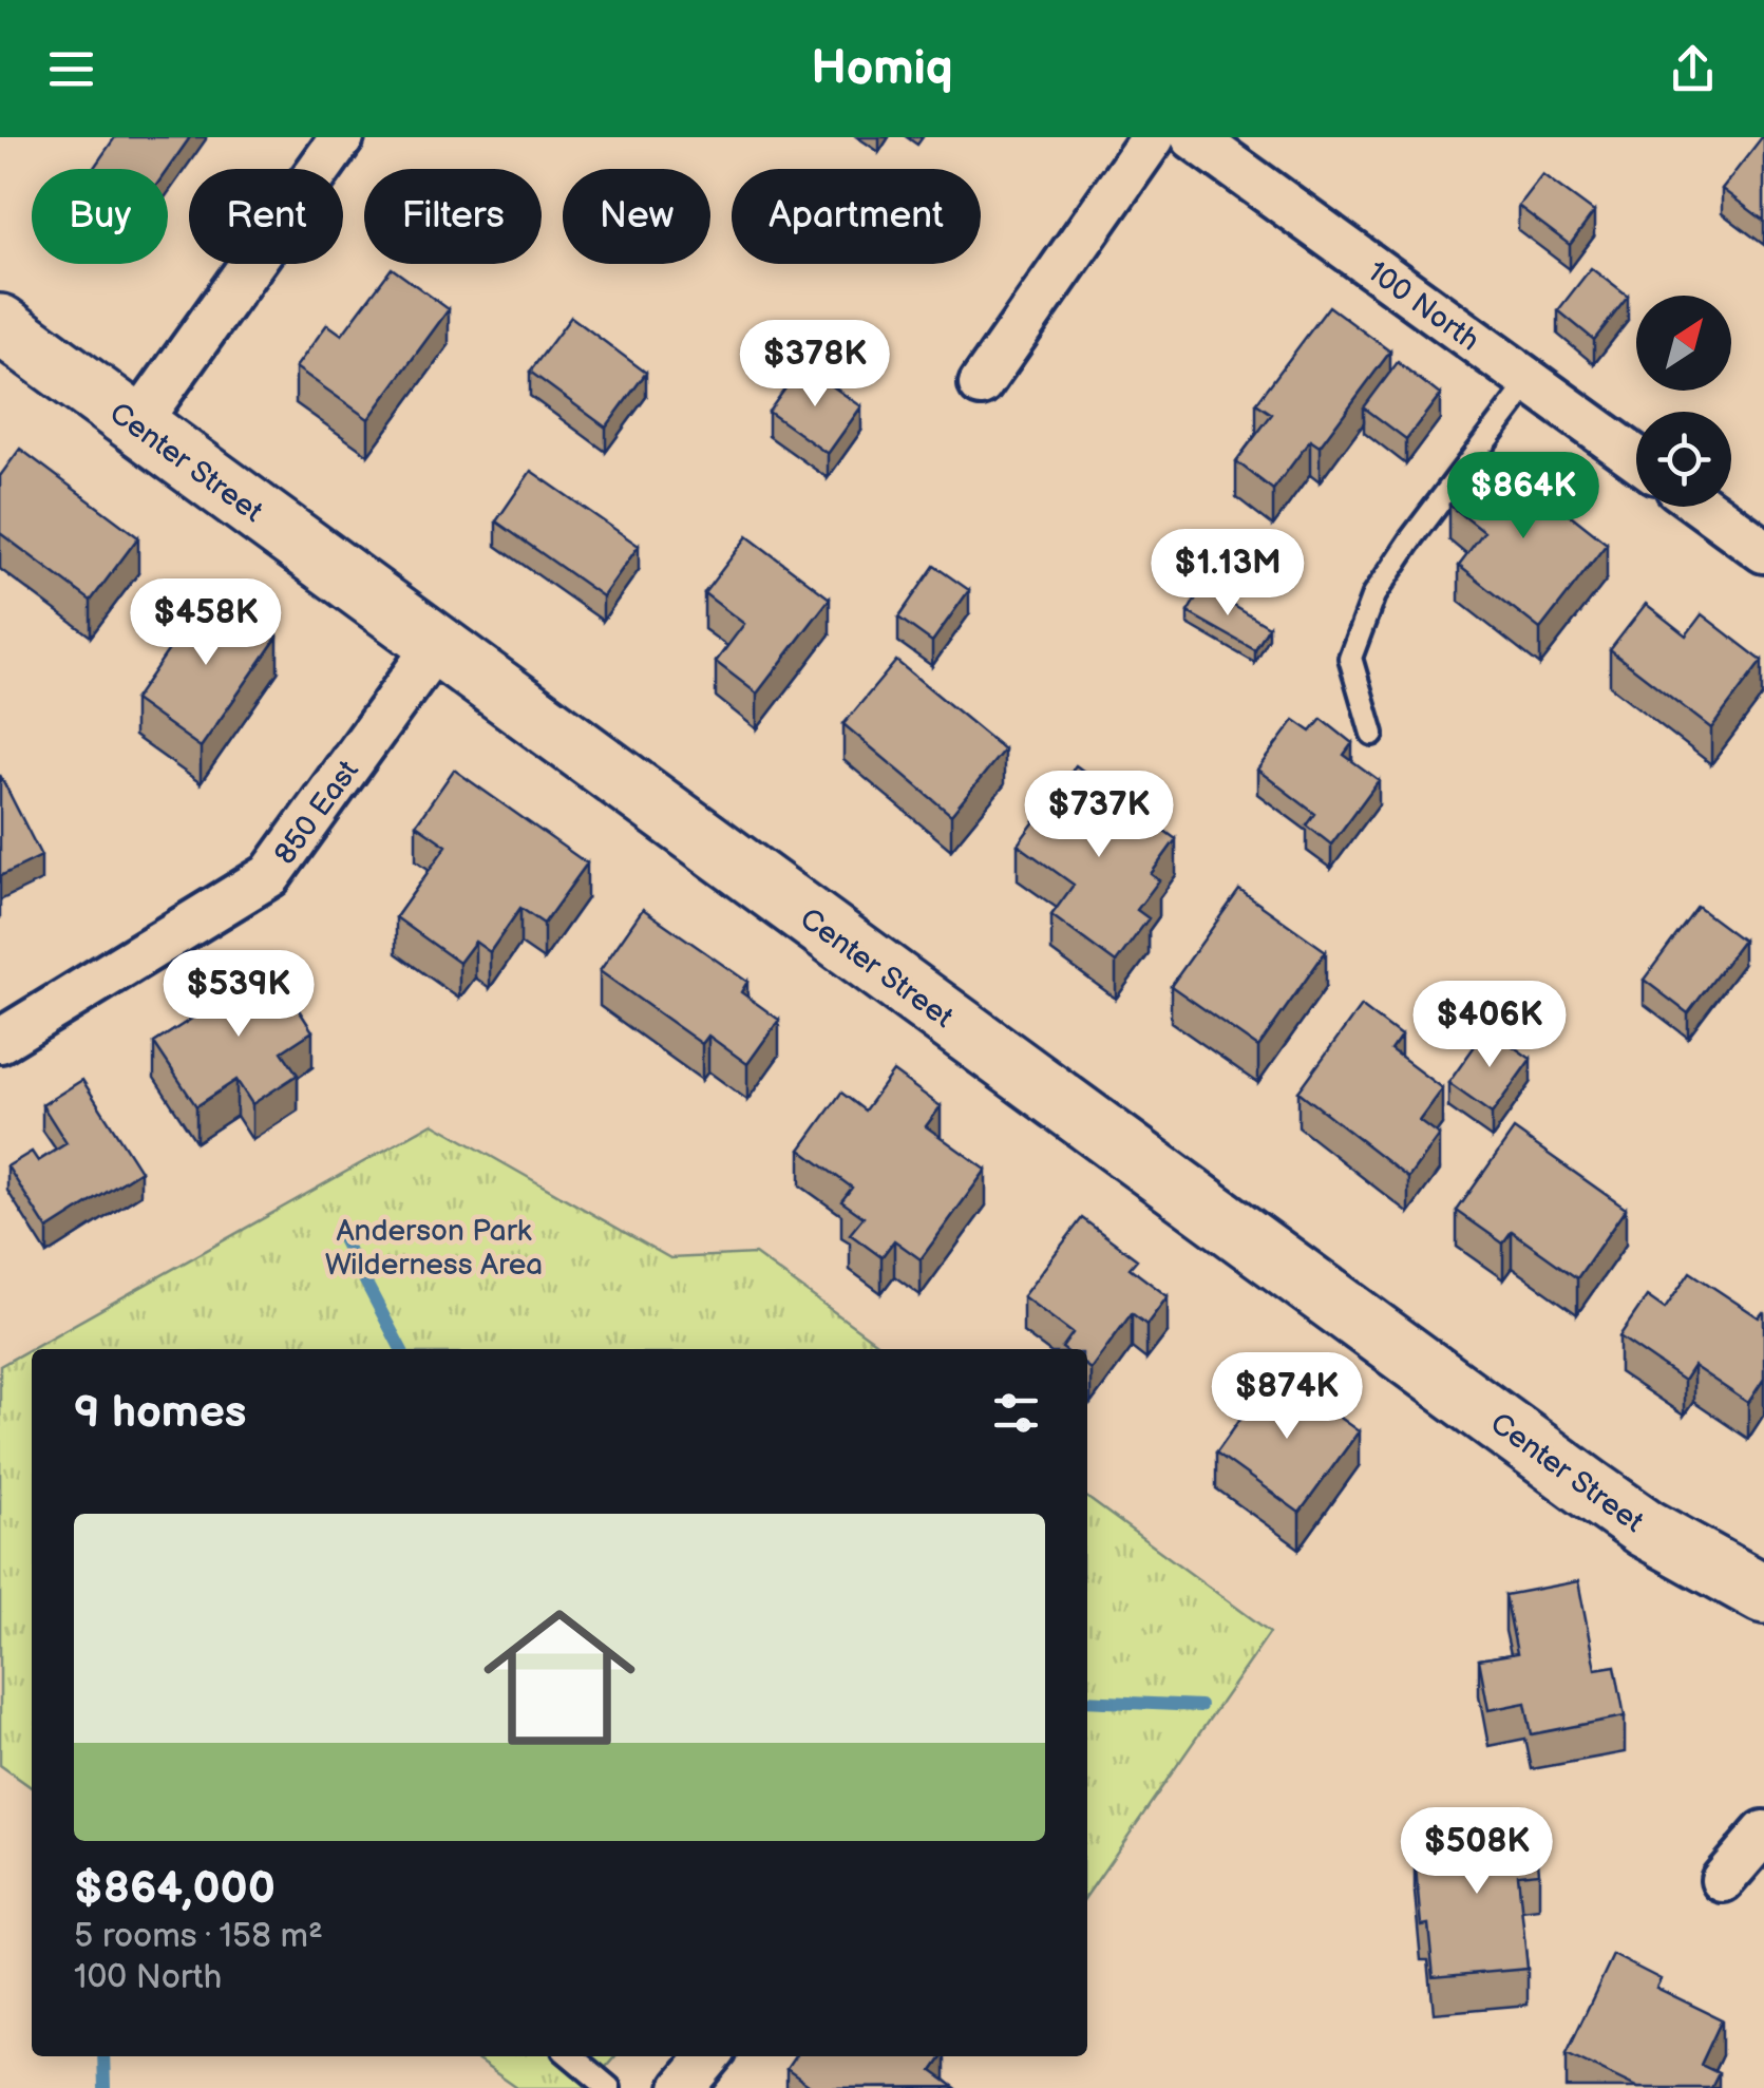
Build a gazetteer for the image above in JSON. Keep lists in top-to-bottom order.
{
  "streets": {
    "street": ["100 North", "Center Street", "850 East"]
  },
  "crossings": [
    ["Center Street", "850 East"]
  ],
  "parks": ["Anderson Park Wilderness Area"],
  "north": "top right",
  "page": {
    "header": "Homiq",
    "chip": [
      "Buy",
      "Rent",
      "Filters",
      "New",
      "Apartment"
    ],
    "price": [
      "$378K",
      "$864K",
      "$1.13M",
      "$458K",
      "$737K",
      "$539K",
      "$406K",
      "$874K",
      "$508K"
    ],
    "heading": "9 homes",
    "list": [
      {
        "name": "$864,000",
        "note": "5 rooms · 158 m² · 100 North"
      }
    ]
  }
}
